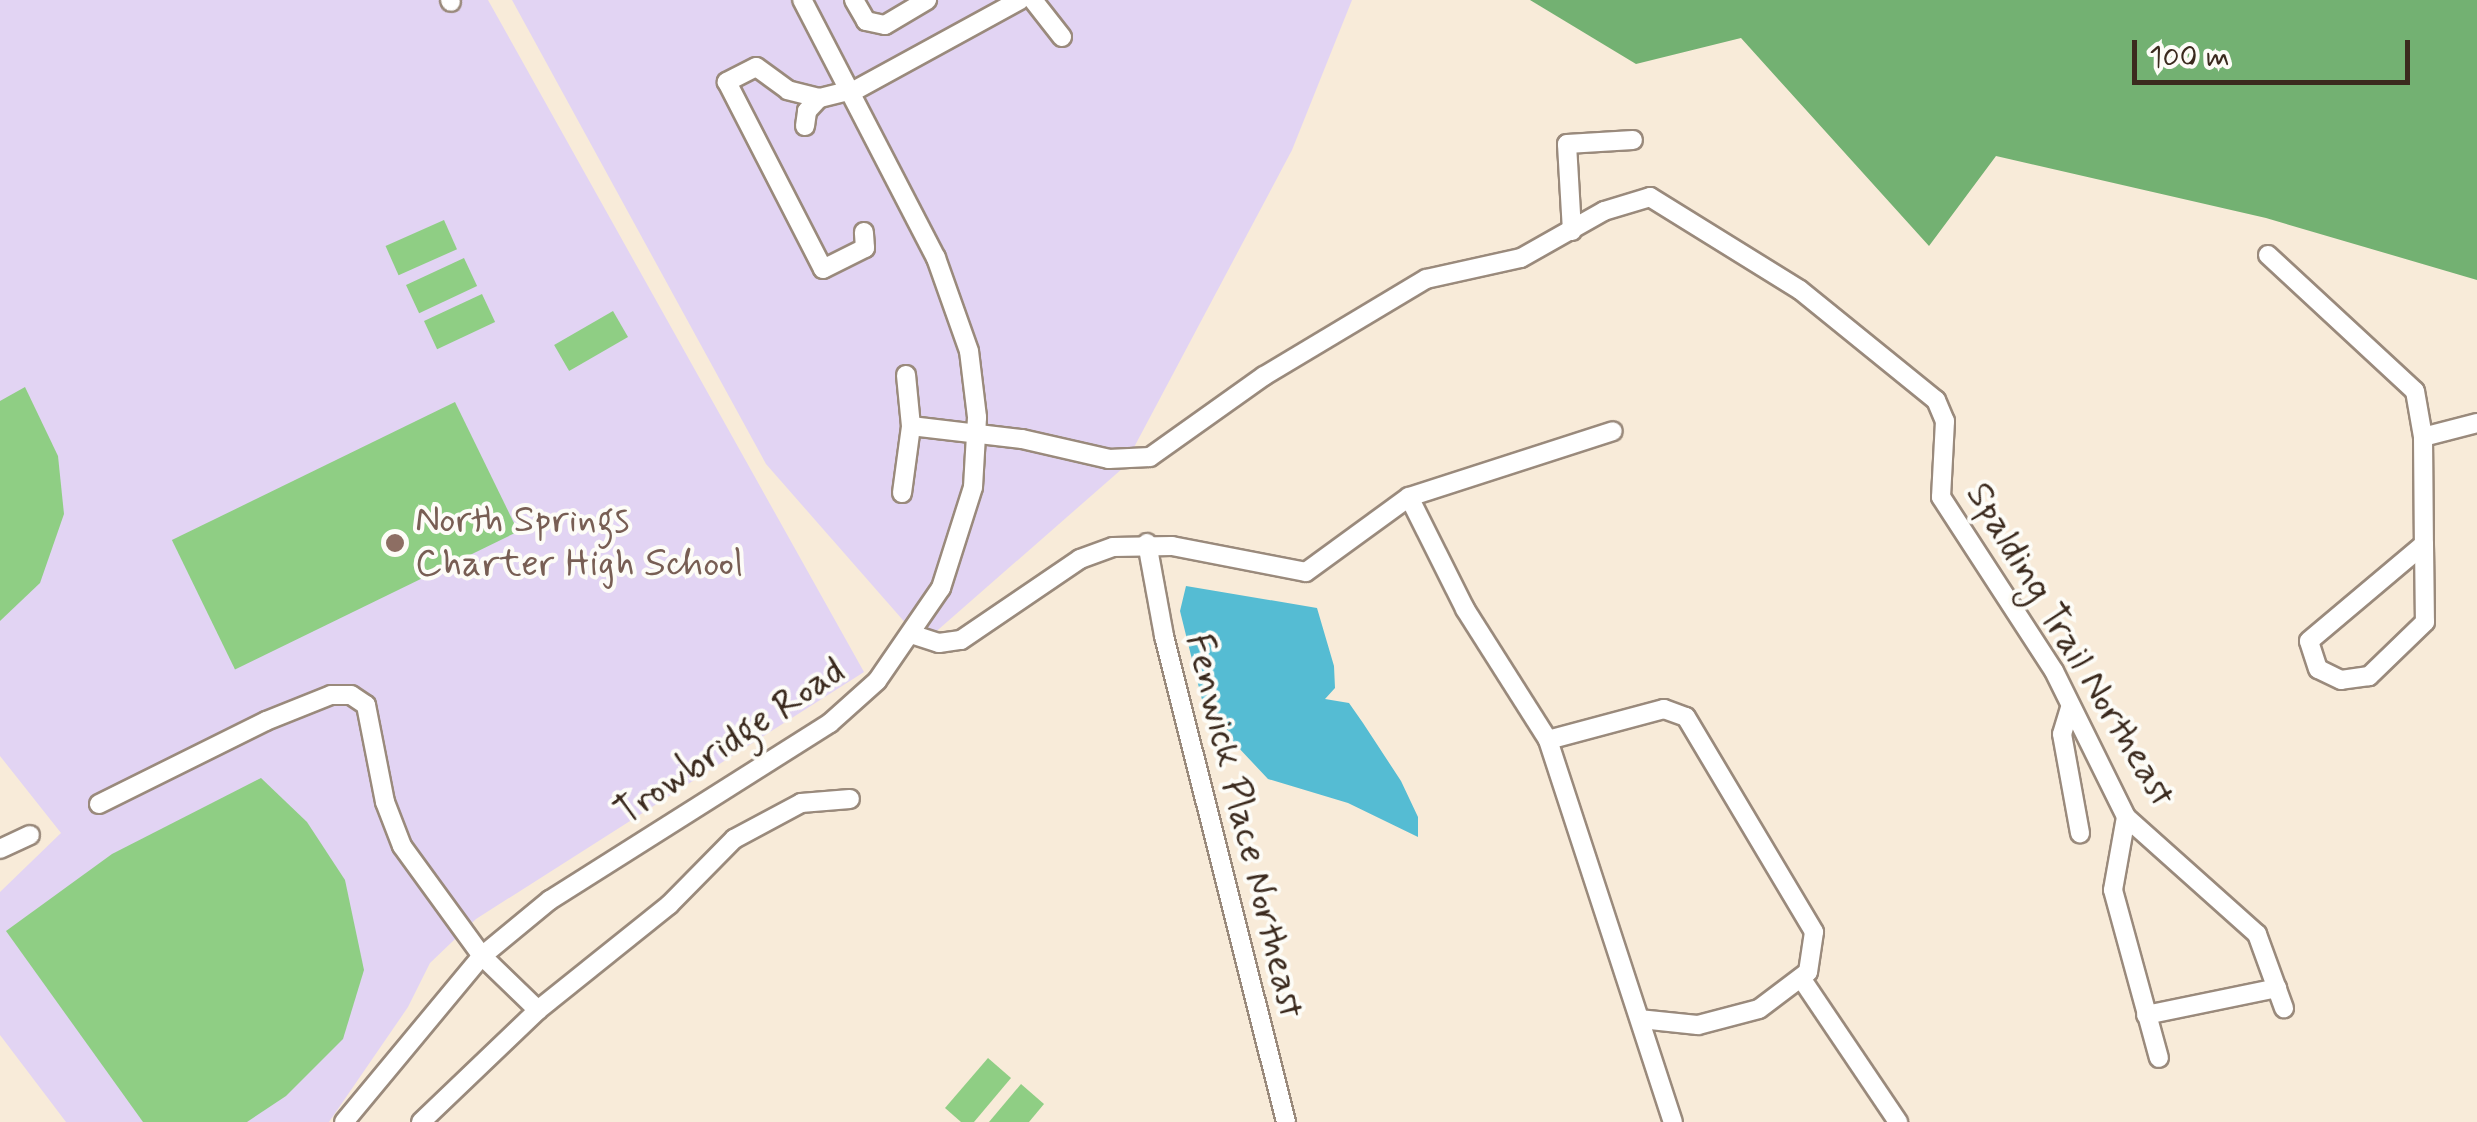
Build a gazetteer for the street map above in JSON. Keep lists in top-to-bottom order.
{
  "streets": {
    "street": ["Spalding Trail Northeast", "Trowbridge Road", "Fenwick Place Northeast"]
  },
  "crossings": [
    ["Spalding Trail Northeast", "Trowbridge Road"]
  ],
  "places": ["North Springs Charter High School"],
  "scale_bar": "100 m"
}
